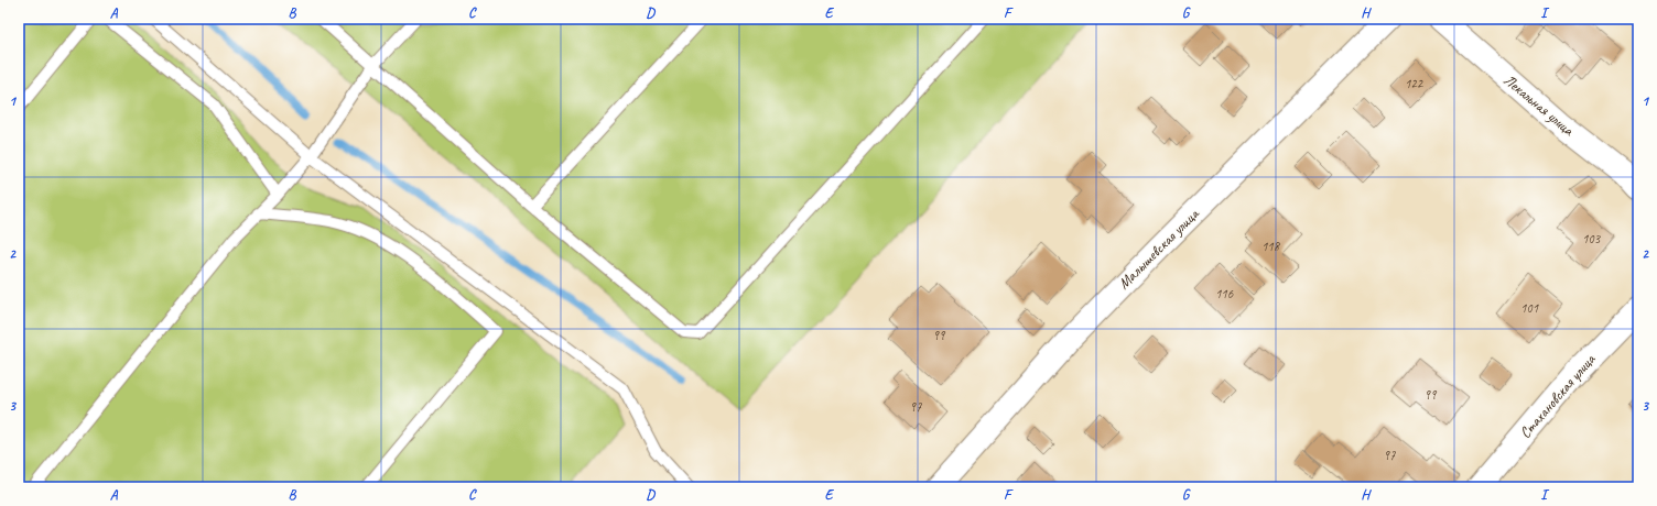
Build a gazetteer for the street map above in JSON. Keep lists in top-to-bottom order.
{
  "streets": {
    "street": ["Лекальная улица", "Малышевская улица", "Стахановская улица"]
  },
  "house_numbers": [
    "122",
    "103",
    "118",
    "116",
    "101",
    "99",
    "99",
    "97",
    "97"
  ],
  "grid": {
    "columns": [
      "A",
      "B",
      "C",
      "D",
      "E",
      "F",
      "G",
      "H",
      "I"
    ],
    "rows": ["1", "2", "3"]
  }
}
